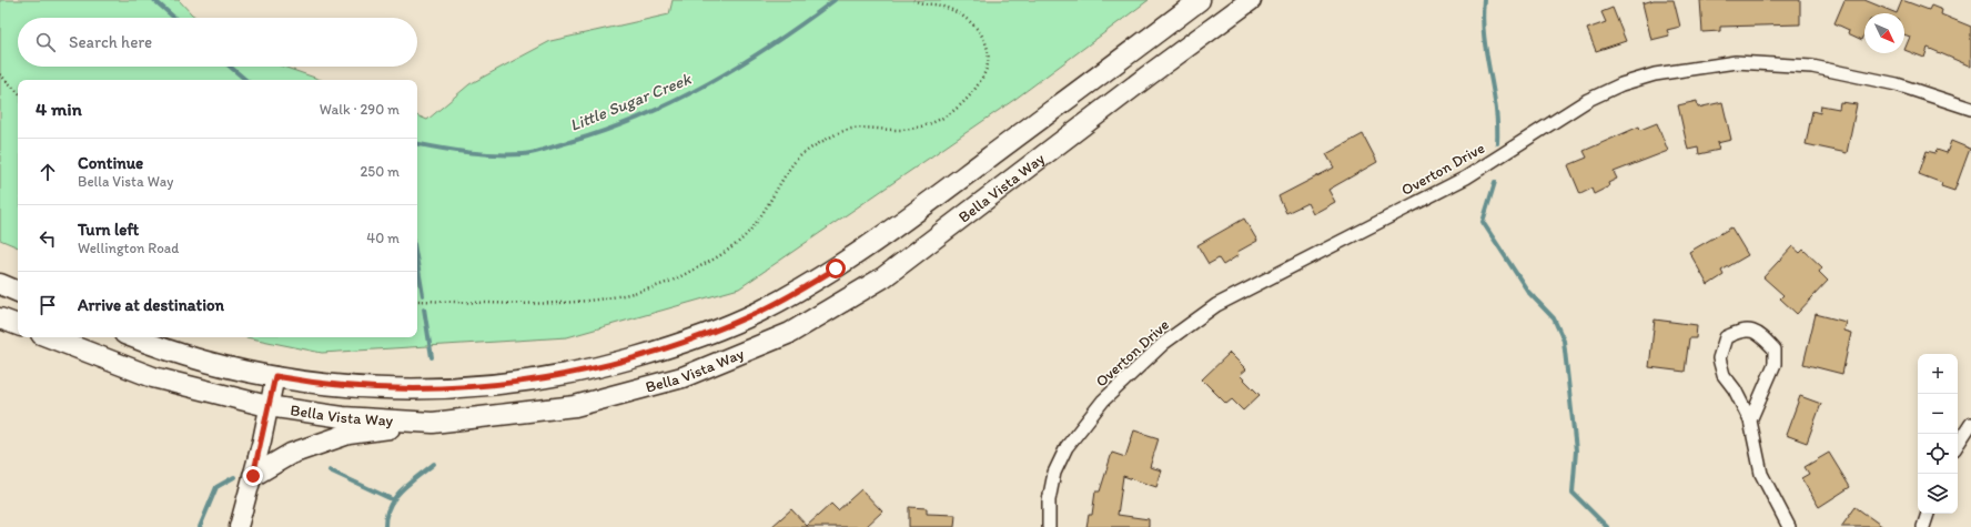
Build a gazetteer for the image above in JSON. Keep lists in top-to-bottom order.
{
  "streets": {
    "main road": ["Bella Vista Way"],
    "street": ["Overton Drive"]
  },
  "water": ["Little Sugar Creek"],
  "north": "bottom right",
  "page": {
    "search": "Search here",
    "heading": ["4 min", "Walk · 290 m"],
    "list": [
      ["Continue", "Bella Vista Way", "250 m"],
      ["Turn left", "Wellington Road", "40 m"],
      "Arrive at destination"
    ],
    "map_buttons": ["+", "−"]
  }
}
